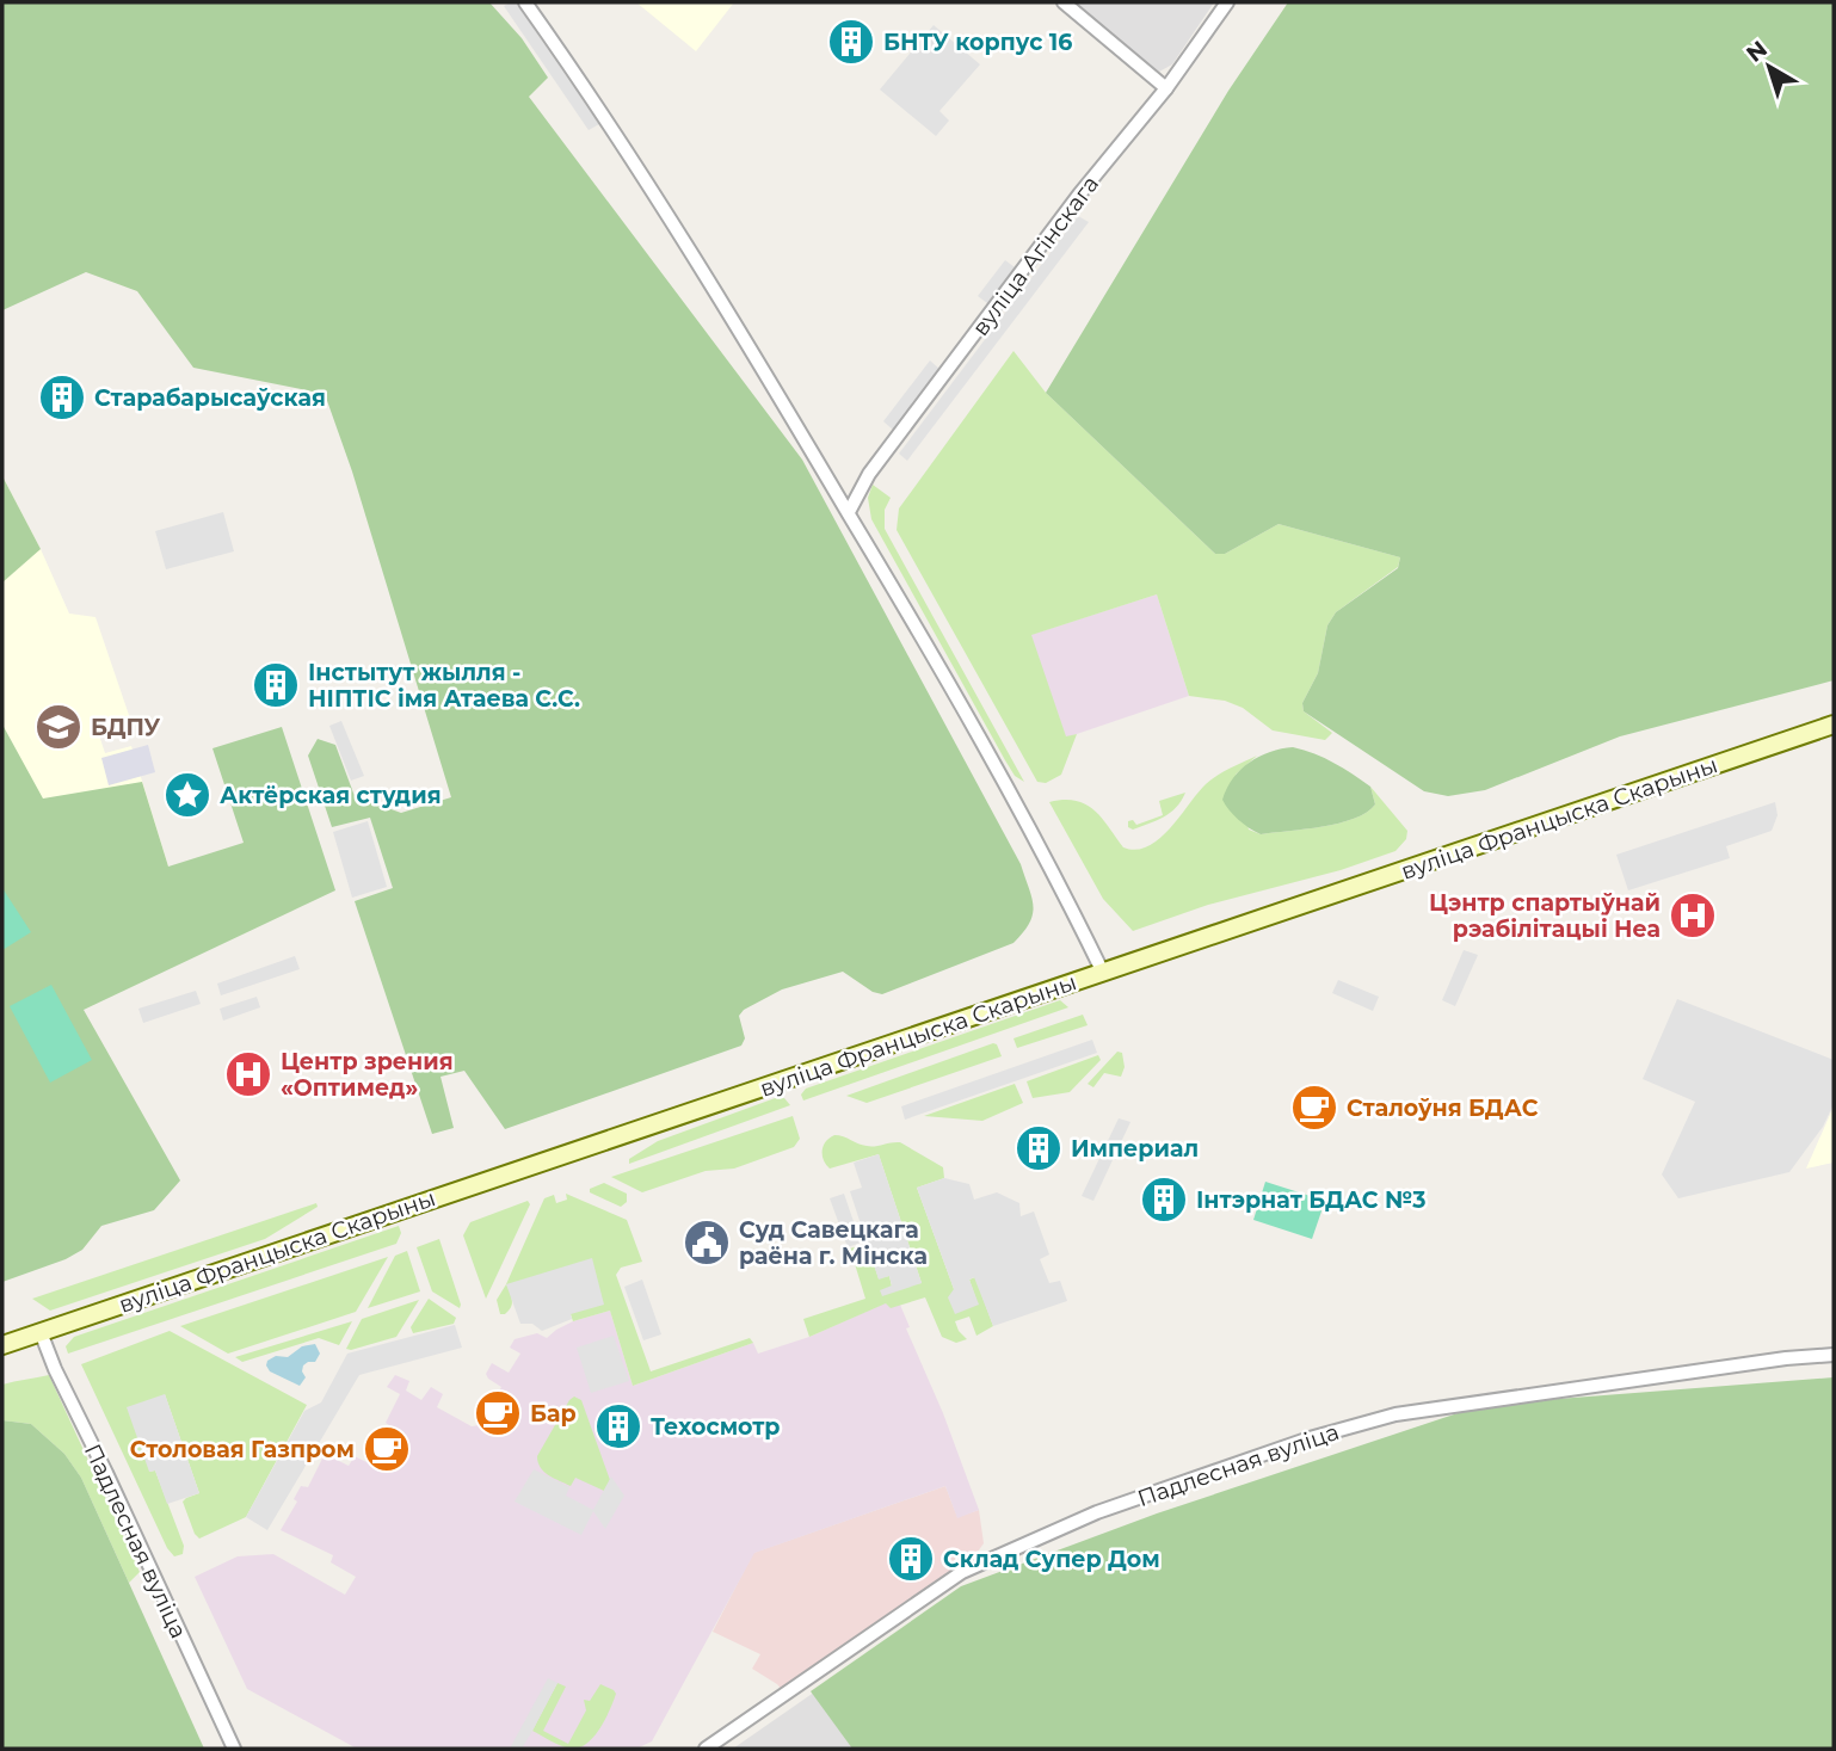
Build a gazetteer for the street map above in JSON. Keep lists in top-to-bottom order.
{
  "streets": {
    "main road": ["вуліца Францыска Скарыны"],
    "street": ["вуліца Агінскага", "Падлесная вуліца"]
  },
  "crossings": [
    ["вуліца Францыска Скарыны", "Падлесная вуліца"]
  ],
  "places": {
    "building": [
      "БНТУ корпус 16",
      "Старабарысаўская",
      "Інстытут жылля - НІПТІС імя Атаева С.С.",
      "Империал",
      "Інтэрнат БДАС №3",
      "Техосмотр",
      "Склад Супер Дом"
    ],
    "school or university": ["БДПУ"],
    "place": ["Актёрская студия"],
    "hospital": ["Цэнтр спартыўнай рэабілітацыі Неа", "Центр зрения «Оптимед»"],
    "cafe": ["Сталоўня БДАС", "Бар", "Столовая Газпром"],
    "public building": ["Суд Савецкага раёна г. Мінска"]
  },
  "north": "top left"
}
